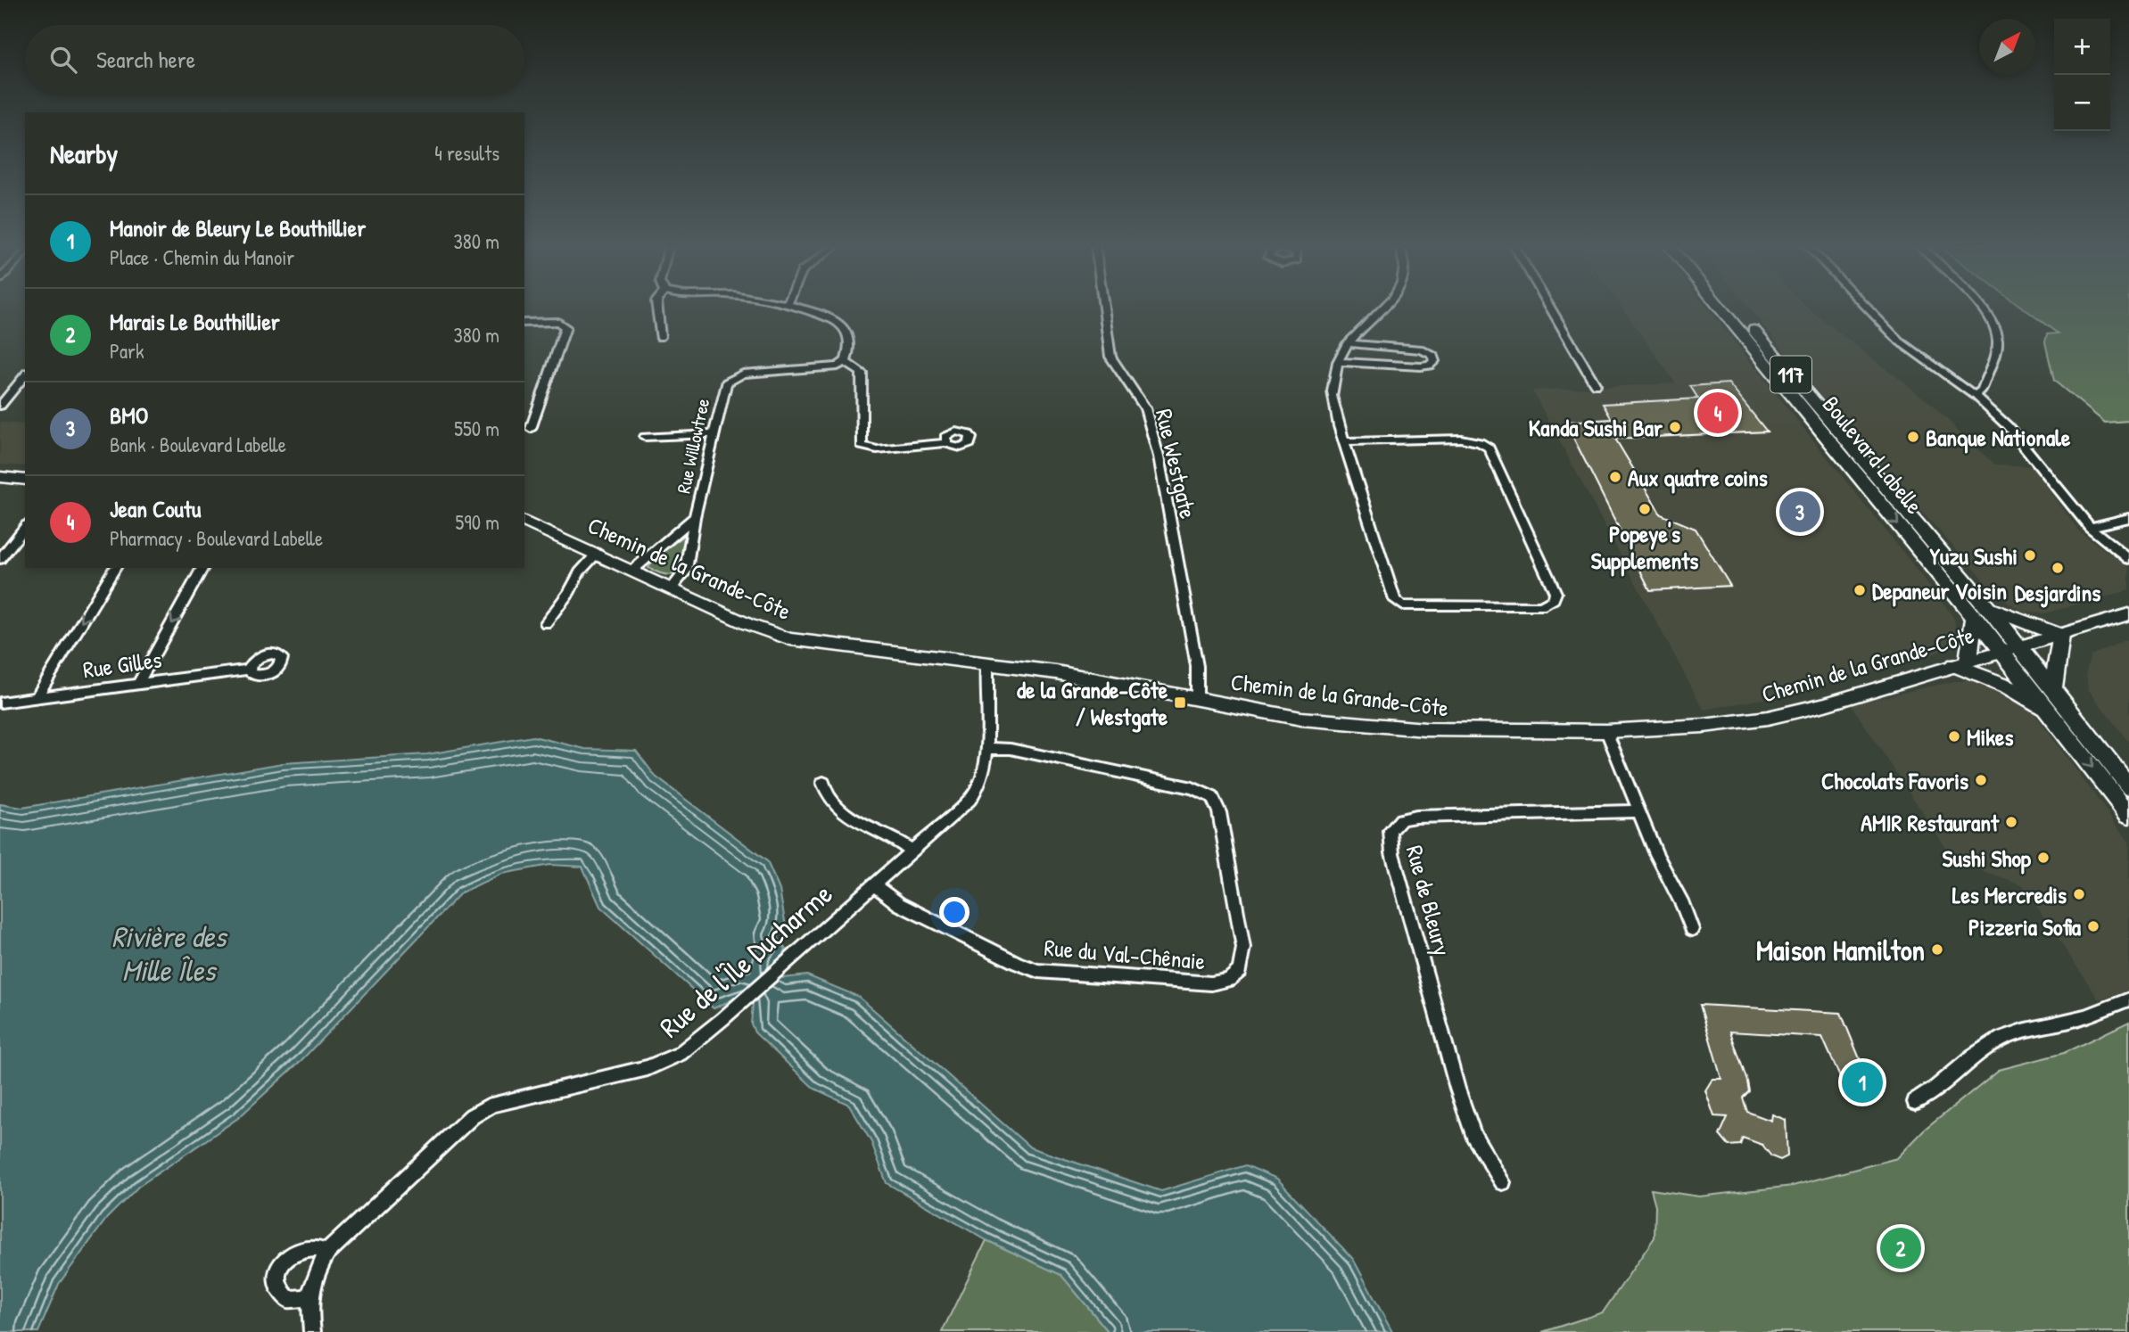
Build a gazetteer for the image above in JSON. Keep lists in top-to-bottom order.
{
  "streets": {
    "main road": ["117", "Boulevard Labelle", "Chemin de la Grande-Côte"],
    "street": [
      "Rue Willowtree",
      "Rue Westgate",
      "Rue Gilles",
      "Rue de Bleury",
      "Rue du Val-Chênaie",
      "Rue de l'Île Ducharme"
    ]
  },
  "crossings": [
    ["Rue Willowtree", "Chemin de la Grande-Côte"],
    ["Boulevard Labelle", "Chemin de la Grande-Côte"],
    ["Rue Westgate", "Chemin de la Grande-Côte"],
    ["Chemin de la Grande-Côte", "Rue de l'Île Ducharme"],
    ["Rue du Val-Chênaie", "Rue de l'Île Ducharme"]
  ],
  "water": ["Rivière des Mille Îles"],
  "places": {
    "other": [
      "Kanda Sushi Bar",
      "Banque Nationale",
      "Aux quatre coins",
      "Popeye's Supplements",
      "Yuzu Sushi",
      "Desjardins",
      "Depaneur Voisin",
      "Mikes",
      "Chocolats Favoris",
      "AMIR Restaurant",
      "Sushi Shop",
      "Les Mercredis",
      "Pizzeria Sofia",
      "Maison Hamilton"
    ],
    "transit": ["de la Grande-Côte / Westgate"]
  },
  "north": "top right",
  "page": {
    "map_buttons": ["+", "−"],
    "search": "Search here",
    "heading": ["Nearby", "4 results"],
    "list": [
      {
        "mark": "1",
        "name": "Manoir de Bleury Le Bouthillier",
        "note": "Place · Chemin du Manoir",
        "value": "380 m"
      },
      {
        "mark": "2",
        "name": "Marais Le Bouthillier",
        "note": "Park",
        "value": "380 m"
      },
      {
        "mark": "3",
        "name": "BMO",
        "note": "Bank · Boulevard Labelle",
        "value": "550 m"
      },
      {
        "mark": "4",
        "name": "Jean Coutu",
        "note": "Pharmacy · Boulevard Labelle",
        "value": "590 m"
      }
    ],
    "pins": [
      "4",
      "3",
      "1",
      "2"
    ]
  }
}
